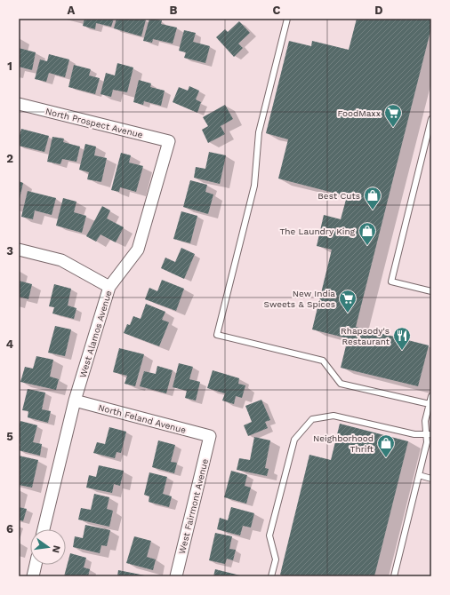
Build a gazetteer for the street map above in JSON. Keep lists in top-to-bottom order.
{
  "streets": {
    "street": [
      "North Prospect Avenue",
      "West Alamos Avenue",
      "North Feland Avenue",
      "West Fairmont Avenue"
    ]
  },
  "crossings": [
    ["North Prospect Avenue", "West Alamos Avenue"],
    ["West Alamos Avenue", "North Feland Avenue"],
    ["North Feland Avenue", "West Fairmont Avenue"]
  ],
  "places": {
    "supermarket": ["FoodMaxx", "New India Sweets & Spices"],
    "shop": ["Best Cuts", "The Laundry King", "Neighborhood Thrift"],
    "restaurant": ["Rhapsody's Restaurant"]
  },
  "north": "right",
  "grid": {
    "columns": [
      "A",
      "B",
      "C",
      "D"
    ],
    "rows": [
      "1",
      "2",
      "3",
      "4",
      "5",
      "6"
    ]
  }
}
